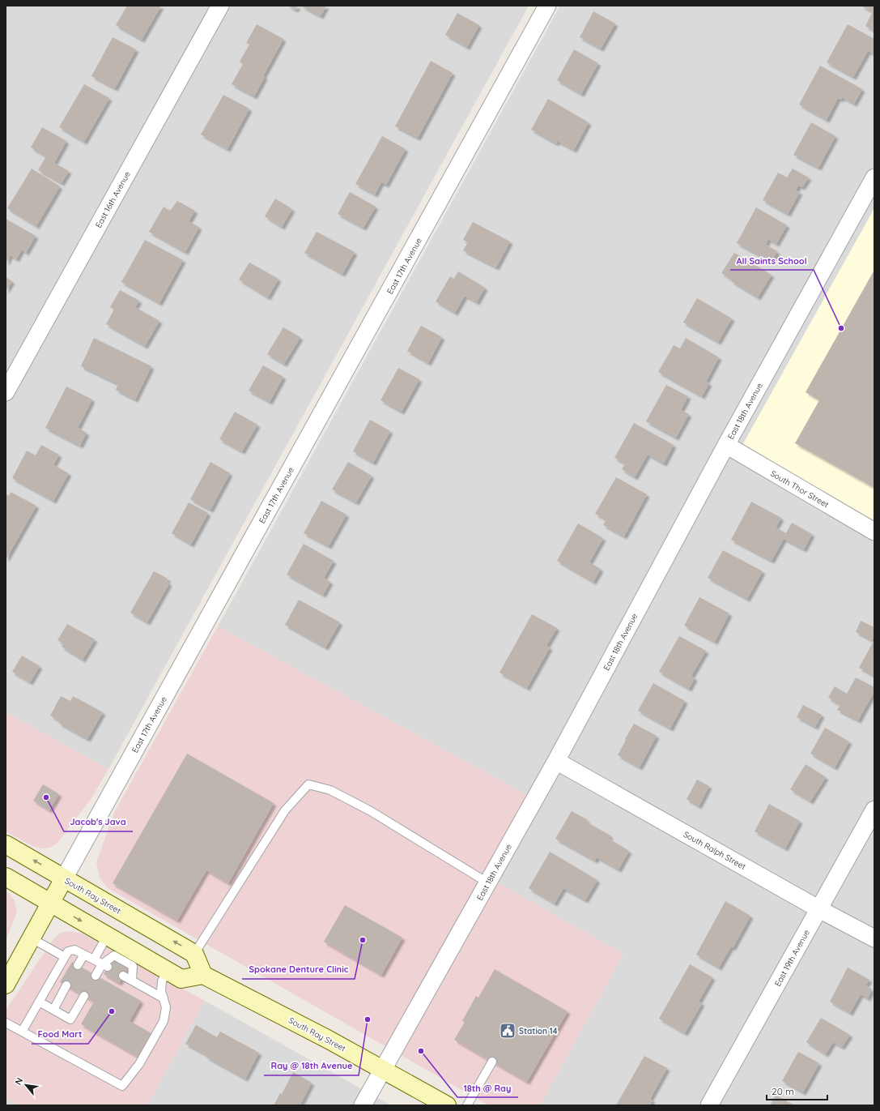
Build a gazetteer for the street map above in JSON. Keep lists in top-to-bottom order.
{
  "streets": {
    "main road": ["East 17th Avenue", "South Ray Street"],
    "street": [
      "East 16th Avenue",
      "East 18th Avenue",
      "South Thor Street",
      "South Ralph Street",
      "East 19th Avenue"
    ]
  },
  "crossings": [
    ["East 17th Avenue", "South Ray Street"],
    ["East 18th Avenue", "South Thor Street"],
    ["East 18th Avenue", "South Ralph Street"],
    ["East 18th Avenue", "South Ray Street"],
    ["South Ralph Street", "East 19th Avenue"]
  ],
  "places": {
    "other": [
      "All Saints School",
      "Jacob's Java",
      "Spokane Denture Clinic",
      "Food Mart",
      "Ray @ 18th Avenue",
      "18th @ Ray"
    ],
    "public building": ["Station 14"]
  },
  "scale_bar": "20 m",
  "north": "top left"
}
